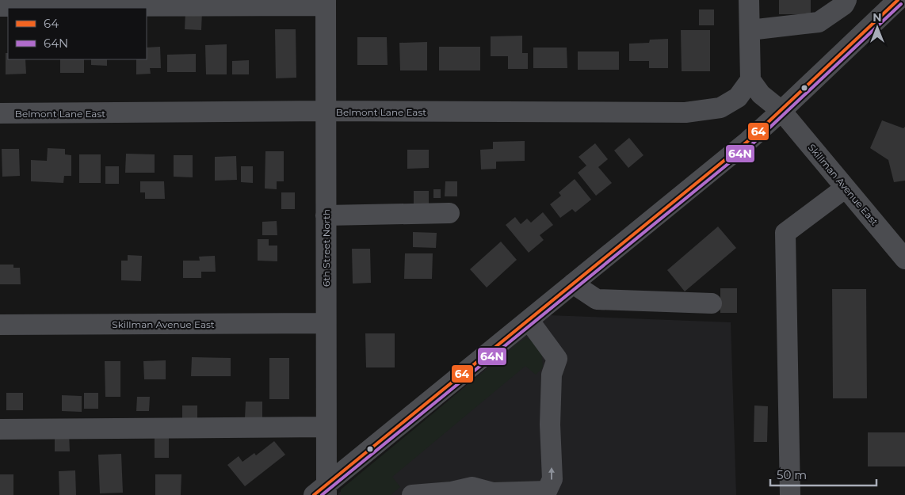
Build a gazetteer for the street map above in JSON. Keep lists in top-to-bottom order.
{
  "streets": {
    "street": ["Belmont Lane East", "Skillman Avenue East", "6th Street North"]
  },
  "crossings": [
    ["Belmont Lane East", "Skillman Avenue East"],
    ["Belmont Lane East", "6th Street North"],
    ["Skillman Avenue East", "6th Street North"]
  ],
  "lines": ["transit line 64", "transit line 64N"],
  "legend": ["64", "64N"],
  "scale_bar": "50 m",
  "north": "top"
}
